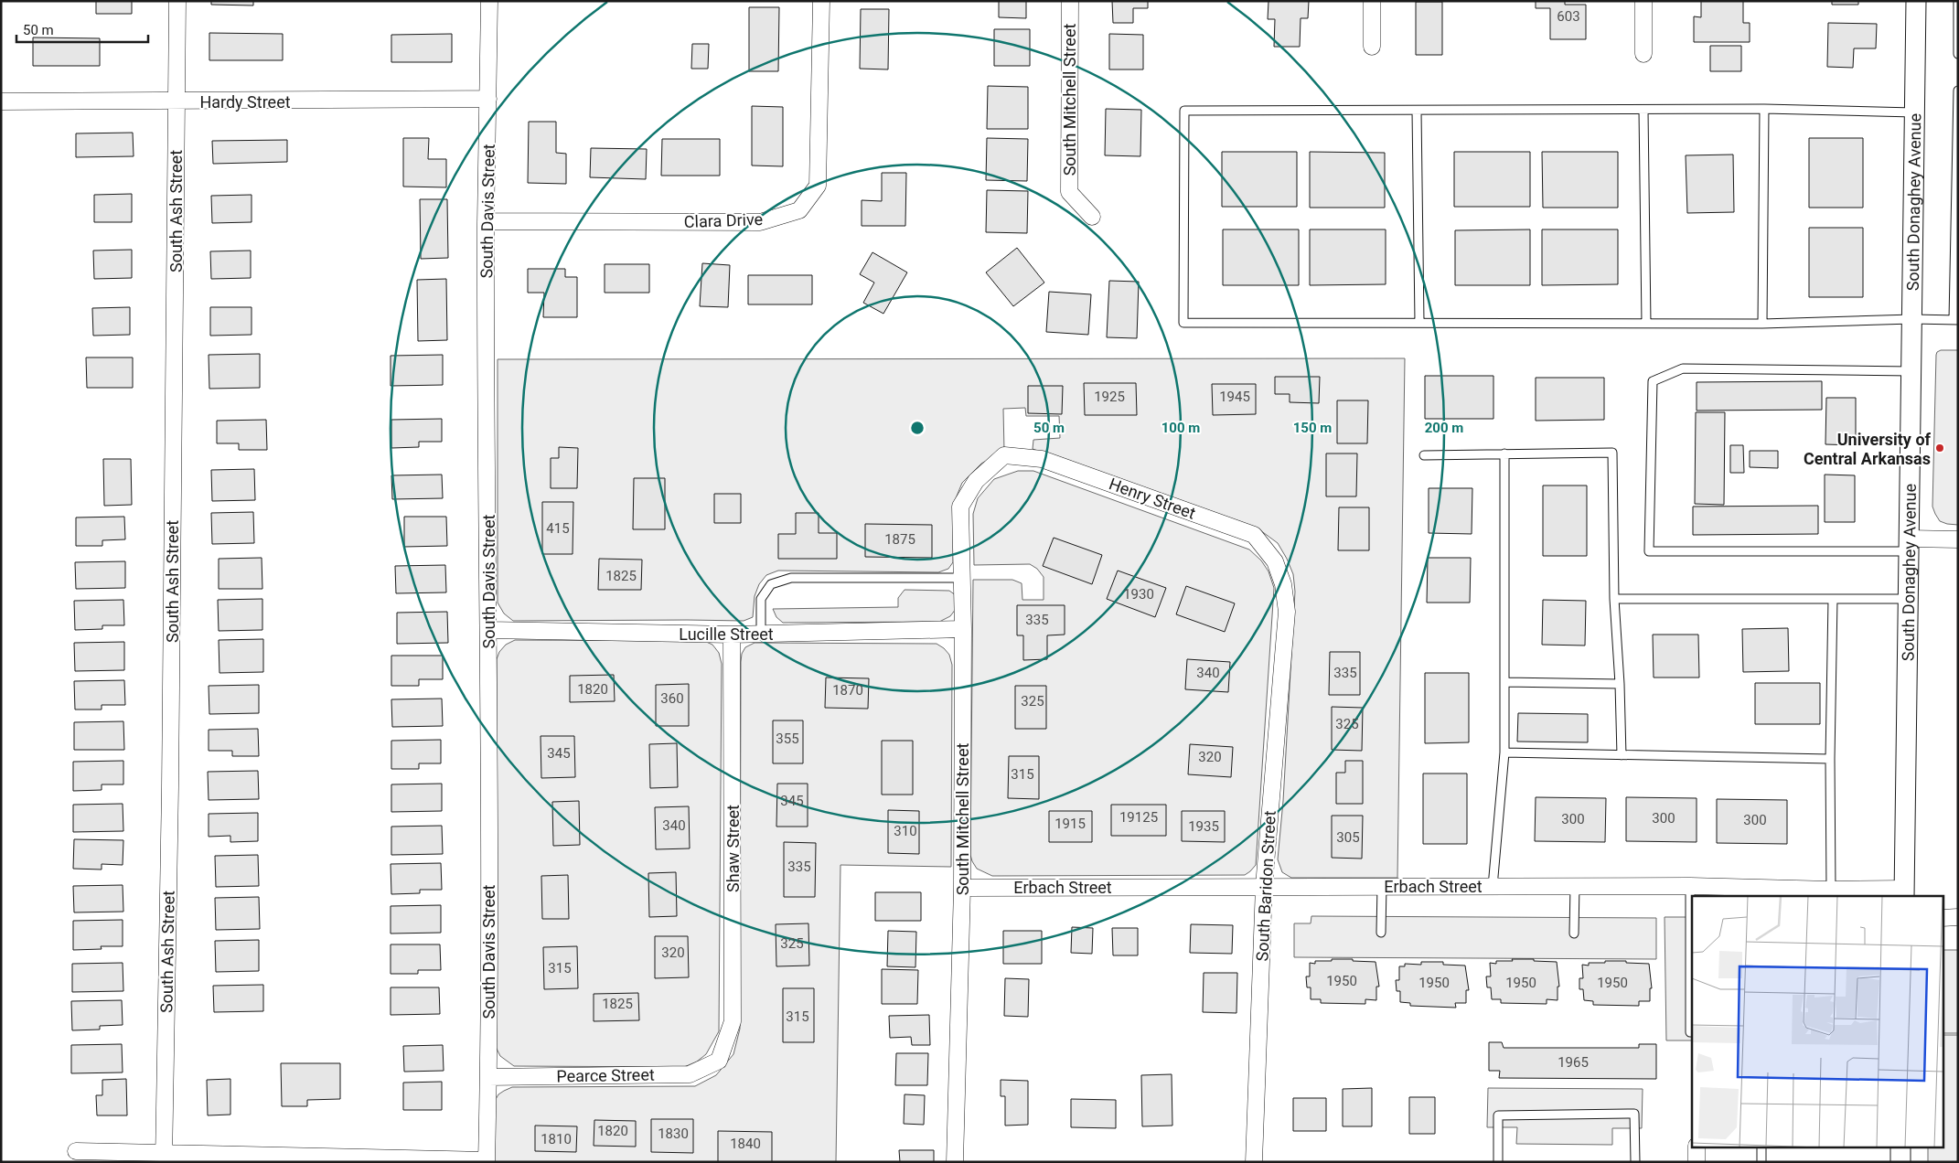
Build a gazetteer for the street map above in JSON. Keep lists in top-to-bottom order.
{
  "streets": {
    "street": [
      "South Mitchell Street",
      "Hardy Street",
      "South Donaghey Avenue",
      "South Ash Street",
      "South Davis Street",
      "Clara Drive",
      "Henry Street",
      "Lucille Street",
      "Shaw Street",
      "South Baridon Street",
      "Erbach Street",
      "Pearce Street"
    ]
  },
  "crossings": [
    ["South Mitchell Street", "Henry Street"],
    ["South Mitchell Street", "Lucille Street"],
    ["South Mitchell Street", "Erbach Street"],
    ["Hardy Street", "South Ash Street"],
    ["Hardy Street", "South Davis Street"],
    ["South Donaghey Avenue", "Erbach Street"],
    ["South Davis Street", "Clara Drive"],
    ["South Davis Street", "Lucille Street"],
    ["South Davis Street", "Pearce Street"],
    ["Henry Street", "South Baridon Street"],
    ["Lucille Street", "Shaw Street"],
    ["Shaw Street", "Pearce Street"],
    ["South Baridon Street", "Erbach Street"]
  ],
  "places": ["University of Central Arkansas"],
  "house_numbers": [
    "603",
    "1925",
    "1945",
    "415",
    "1875",
    "1825",
    "1930",
    "335",
    "340",
    "335",
    "1820",
    "1870",
    "360",
    "325",
    "325",
    "355",
    "345",
    "320",
    "315",
    "345",
    "19125",
    "300",
    "300",
    "300",
    "1915",
    "340",
    "1935",
    "310",
    "305",
    "335",
    "325",
    "320",
    "315",
    "1950",
    "1950",
    "1950",
    "1950",
    "1825",
    "315",
    "1965",
    "1820",
    "1830",
    "1810",
    "1840"
  ],
  "scale_bar": "50 m",
  "rings": [
    "50 m",
    "100 m",
    "150 m",
    "200 m"
  ]
}
